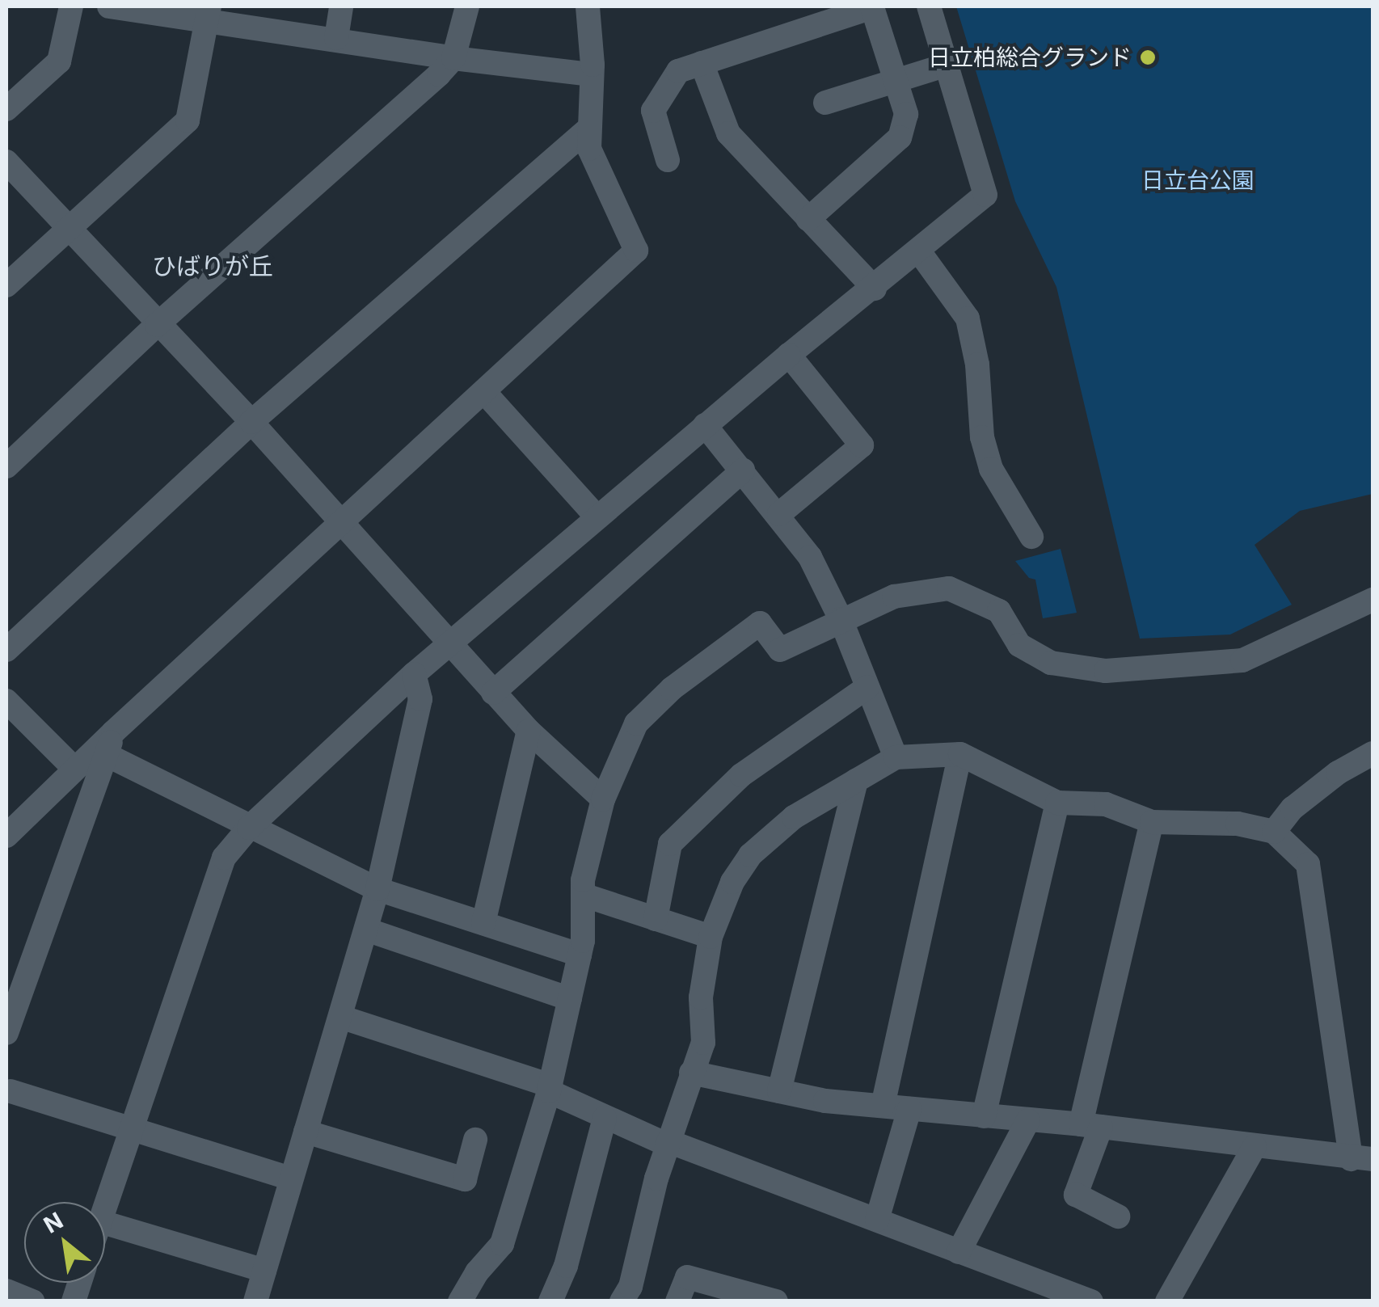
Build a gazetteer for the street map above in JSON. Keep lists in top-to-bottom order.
{
  "districts": ["ひばりが丘"],
  "parks": ["日立台公園"],
  "places": ["日立柏総合グランド"],
  "north": "top left"
}
